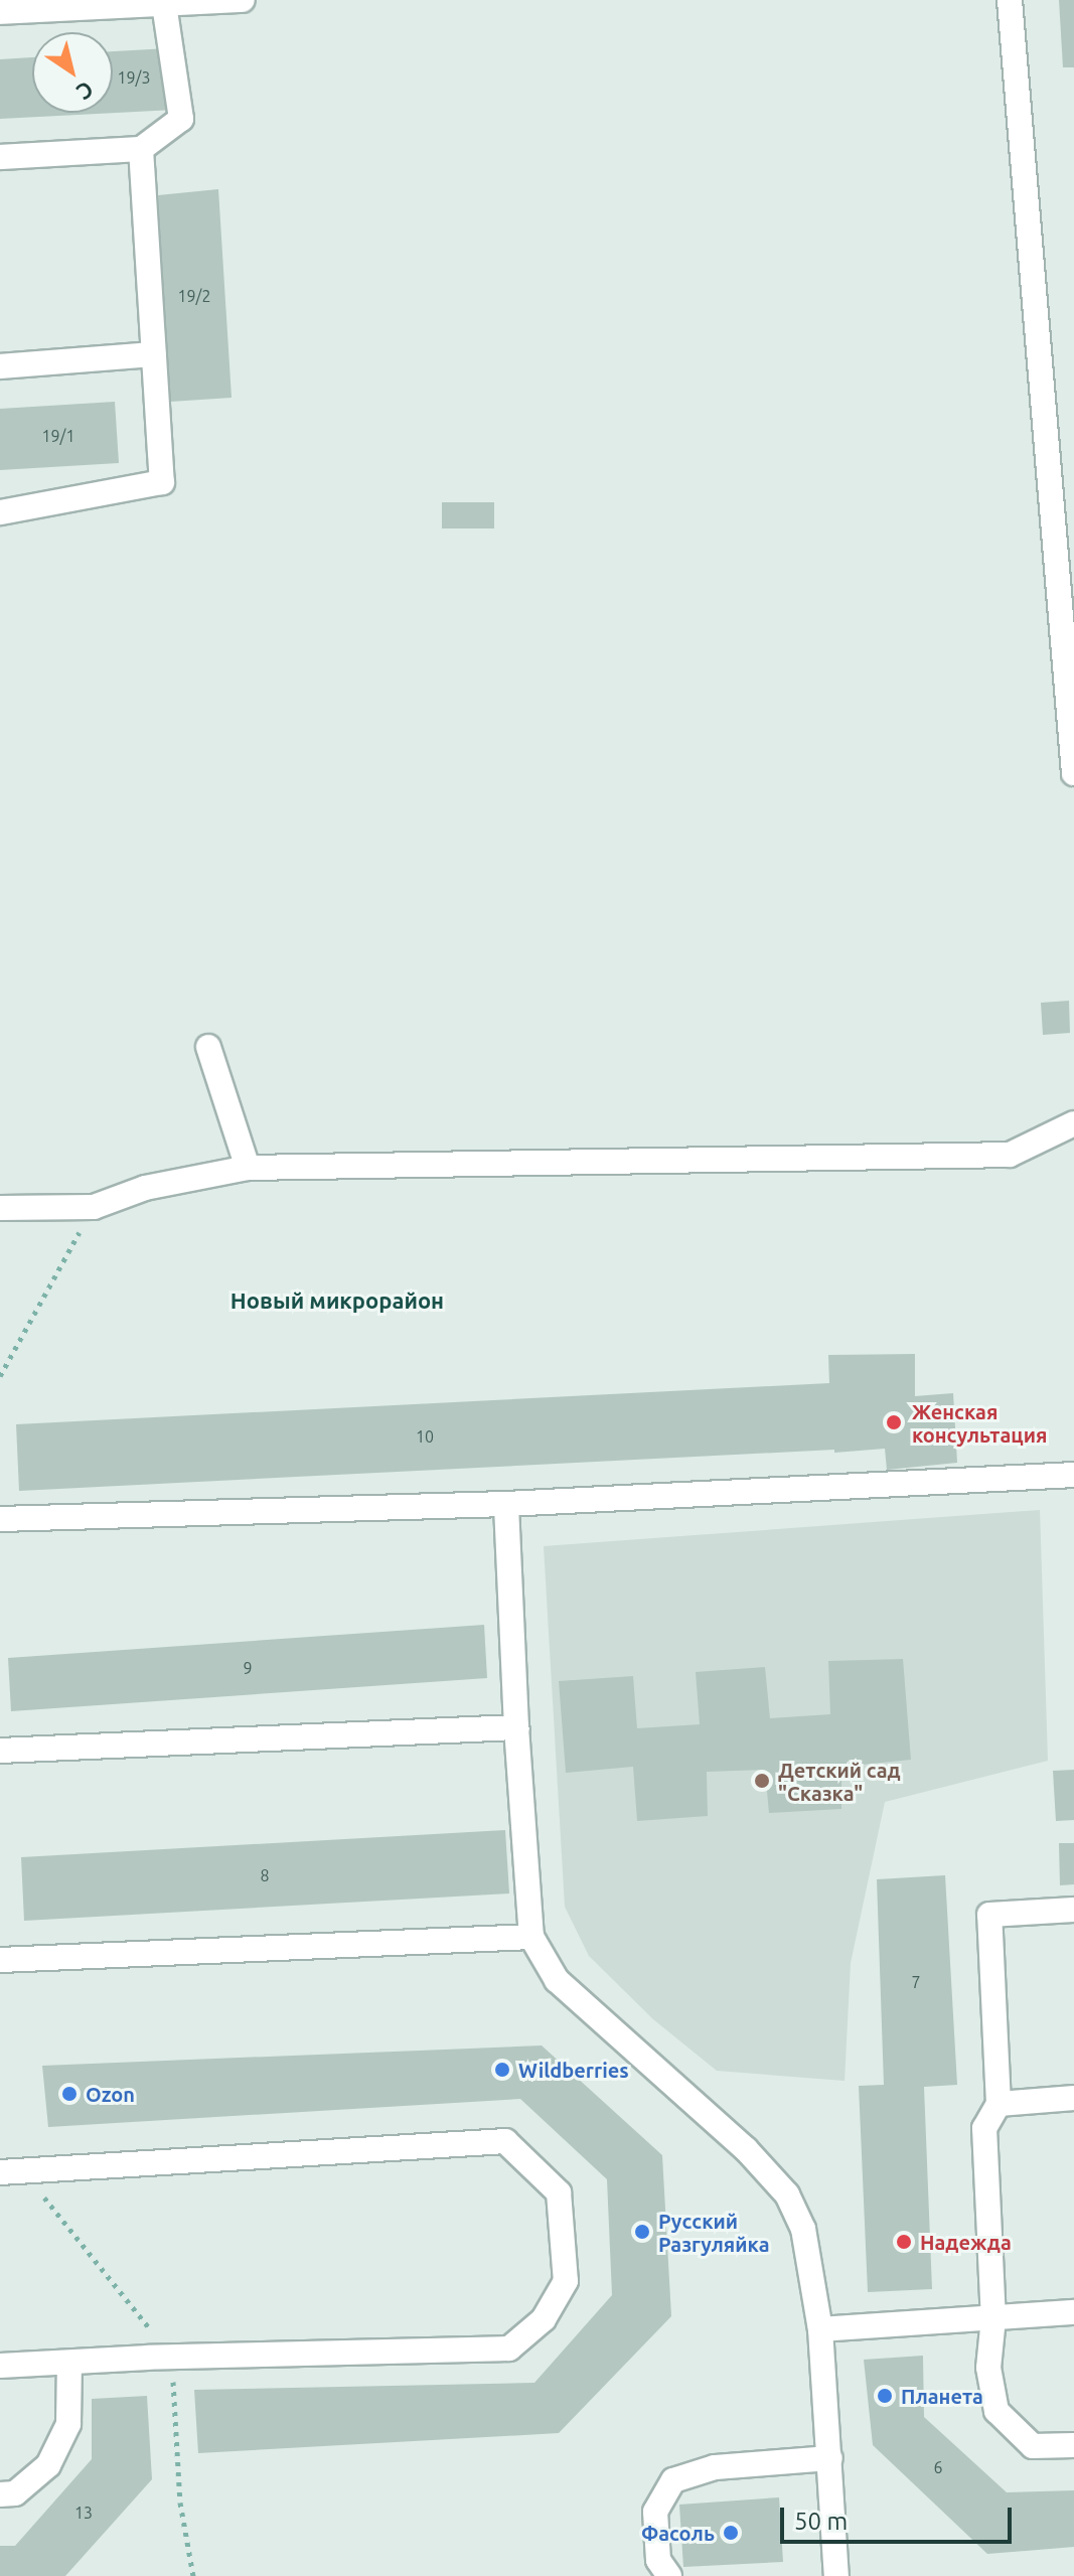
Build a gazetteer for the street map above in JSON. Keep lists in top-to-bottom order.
{
  "districts": ["Новый микрорайон"],
  "places": [
    "Женская консультация",
    "Детский сад \"Сказка\"",
    "Wildberries",
    "Ozon",
    "Русский Разгуляйка",
    "Надежда",
    "Планета",
    "Фасоль"
  ],
  "house_numbers": [
    "19/3",
    "19/2",
    "19/1",
    "10",
    "9",
    "8",
    "7",
    "6",
    "13"
  ],
  "scale_bar": "50 m",
  "north": "bottom right"
}
